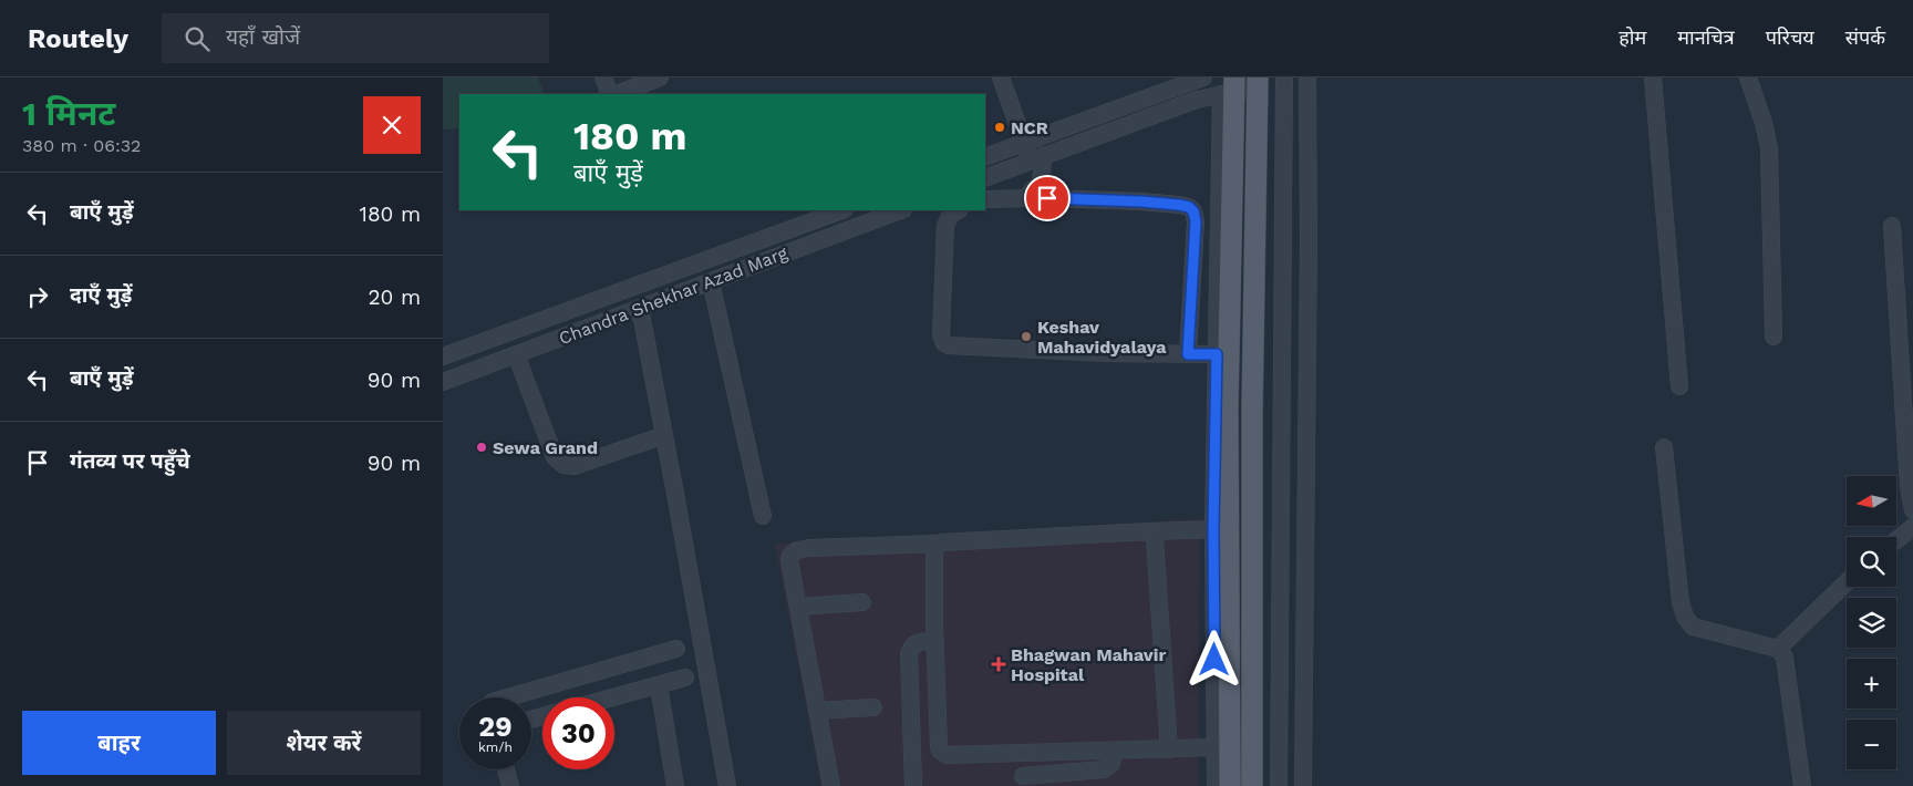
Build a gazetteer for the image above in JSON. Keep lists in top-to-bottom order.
{
  "streets": {
    "street": ["Chandra Shekhar Azad Marg"]
  },
  "places": {
    "other": ["NCR", "Keshav Mahavidyalaya", "Sewa Grand"],
    "health": ["Bhagwan Mahavir Hospital"]
  },
  "north": "left",
  "page": {
    "header": "Routely",
    "search": "यहाँ खोजें",
    "nav": [
      "होम",
      "मानचित्र",
      "परिचय",
      "संपर्क"
    ],
    "heading": ["1 मिनट", "380 m · 06:32"],
    "turn": ["180 m", "बाएँ मुड़ें"],
    "list": [
      {
        "name": "बाएँ मुड़ें",
        "value": "180 m"
      },
      {
        "name": "दाएँ मुड़ें",
        "value": "20 m"
      },
      {
        "name": "बाएँ मुड़ें",
        "value": "90 m"
      },
      {
        "name": "गंतव्य पर पहुँचे",
        "value": "90 m"
      }
    ],
    "map_buttons": ["+", "−"],
    "speed": "29 km/h",
    "limit": "30",
    "buttons": ["बाहर", "शेयर करें"]
  }
}
